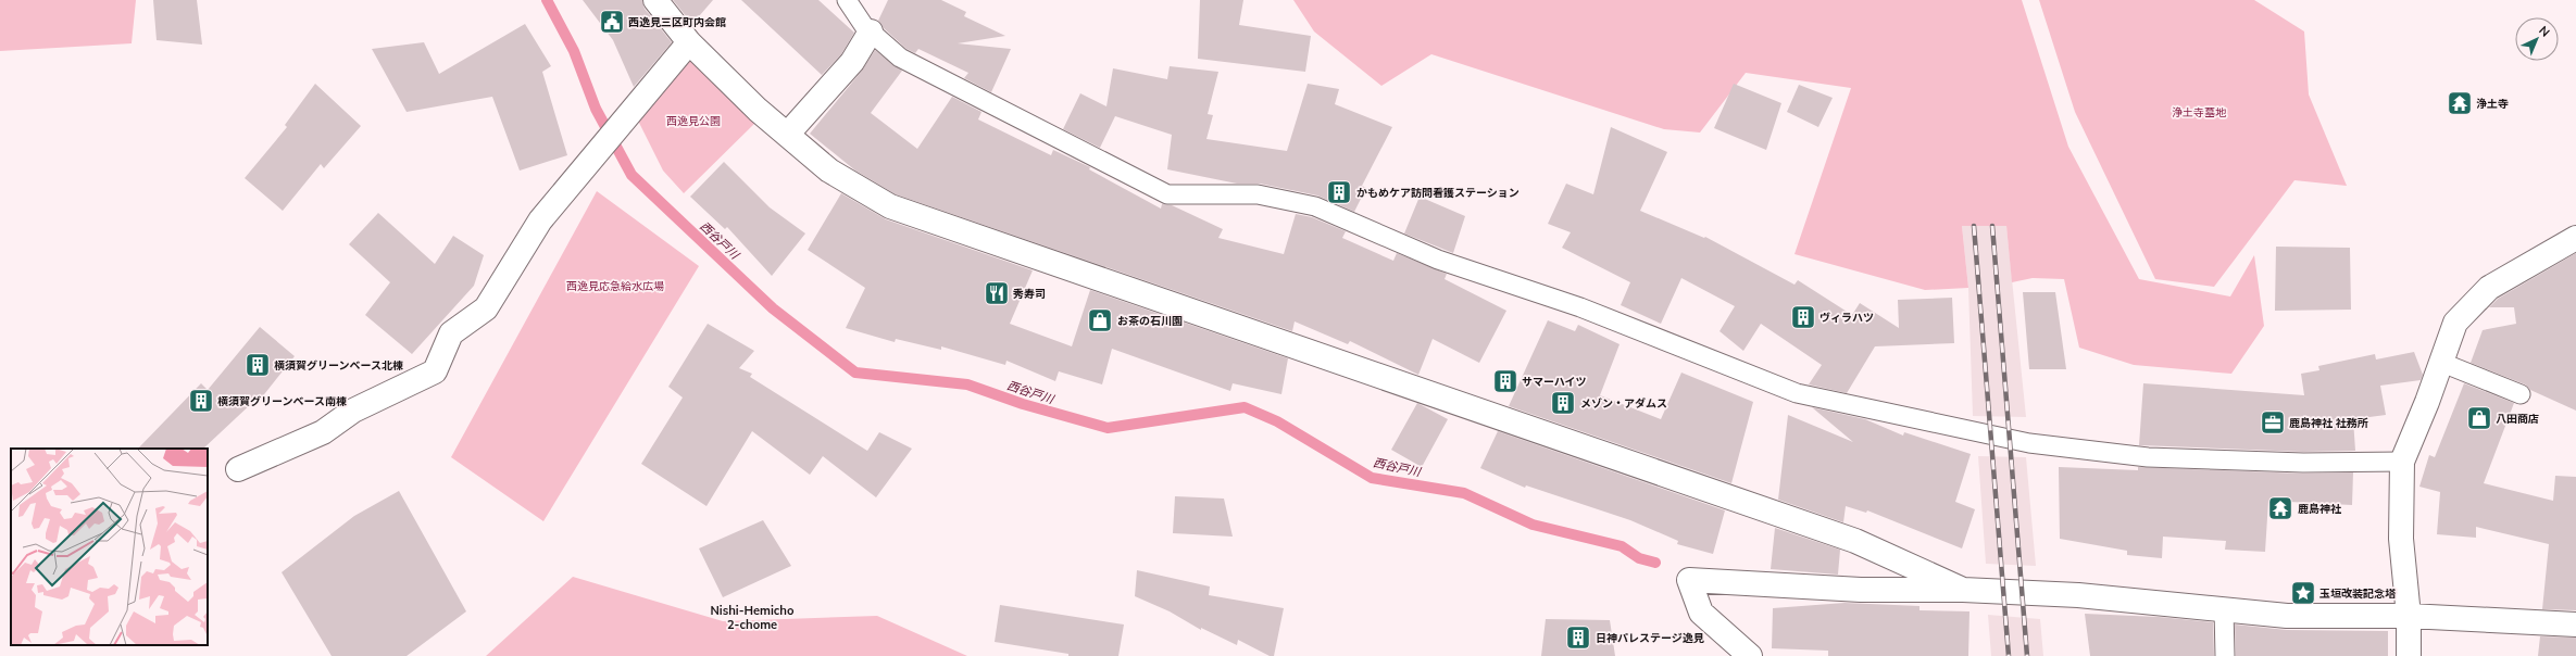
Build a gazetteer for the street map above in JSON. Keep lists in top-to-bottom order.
{
  "districts": ["Nishi-Hemicho 2-chome"],
  "water": ["西谷戸川"],
  "parks": ["浄土寺墓地", "西逸見公園", "西逸見応急給水広場"],
  "places": {
    "public building": ["西逸見三区町内会館"],
    "temple": ["浄土寺", "鹿島神社"],
    "building": [
      "かもめケア訪問看護ステーション",
      "ヴィラハツ",
      "横須賀グリーンベース北棟",
      "サマーハイツ",
      "横須賀グリーンベース南棟",
      "メゾン・アダムス",
      "日神パレステージ逸見"
    ],
    "restaurant": ["秀寿司"],
    "shop": ["お茶の石川園", "八田商店"],
    "office": ["鹿島神社 社務所"],
    "place": ["玉垣改装記念塔"]
  },
  "north": "top right"
}
